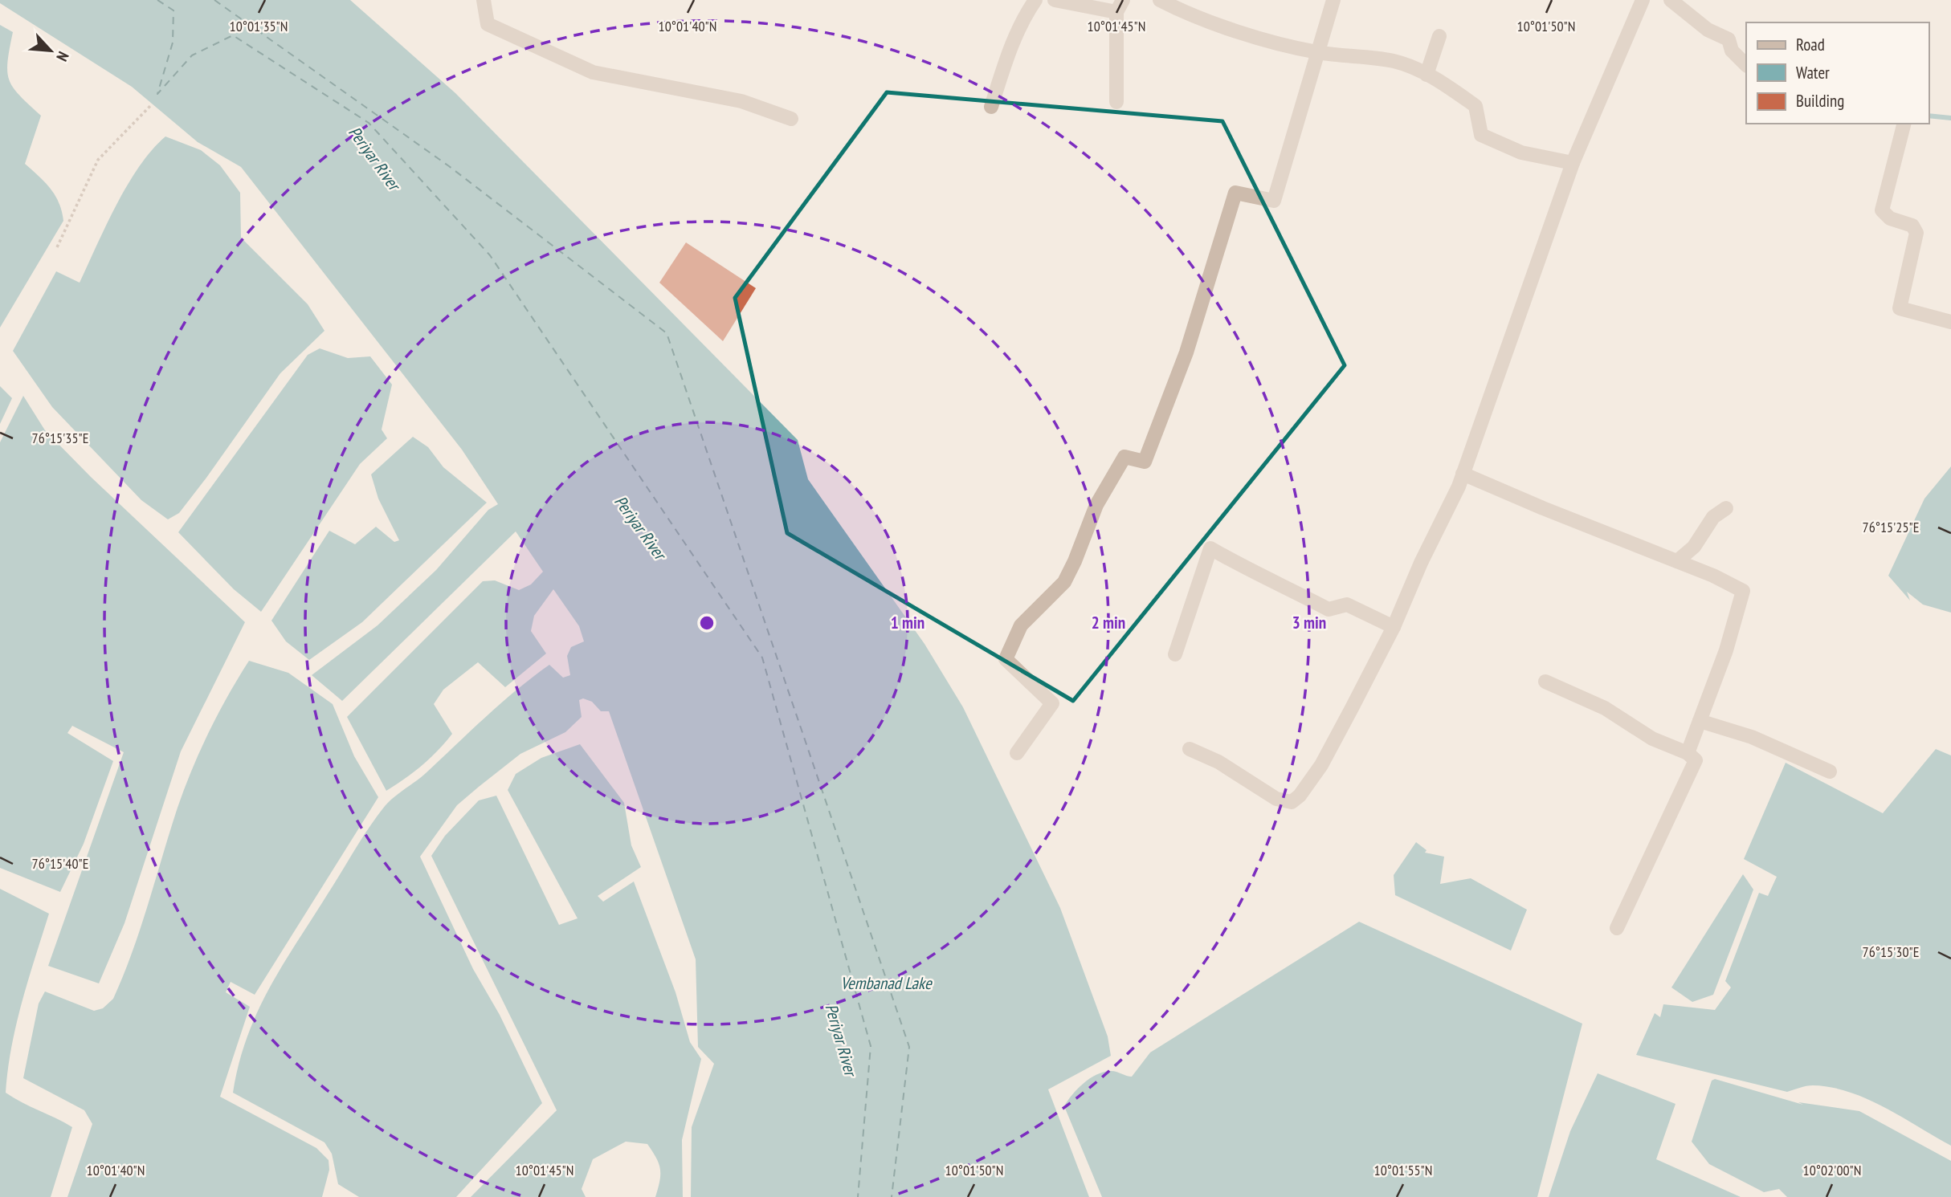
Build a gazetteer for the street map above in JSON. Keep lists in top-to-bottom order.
{
  "water": ["Periyar River", "Vembanad Lake"],
  "legend": ["Road", "Water", "Building"],
  "north": "bottom right",
  "coordinates": [
    "10°01'35\"N",
    "10°01'40\"N",
    "10°01'45\"N",
    "10°01'50\"N",
    "76°15'35\"E",
    "76°15'25\"E",
    "76°15'40\"E",
    "76°15'30\"E",
    "10°01'55\"N",
    "10°02'00\"N"
  ],
  "rings": ["1 min", "2 min", "3 min"]
}
